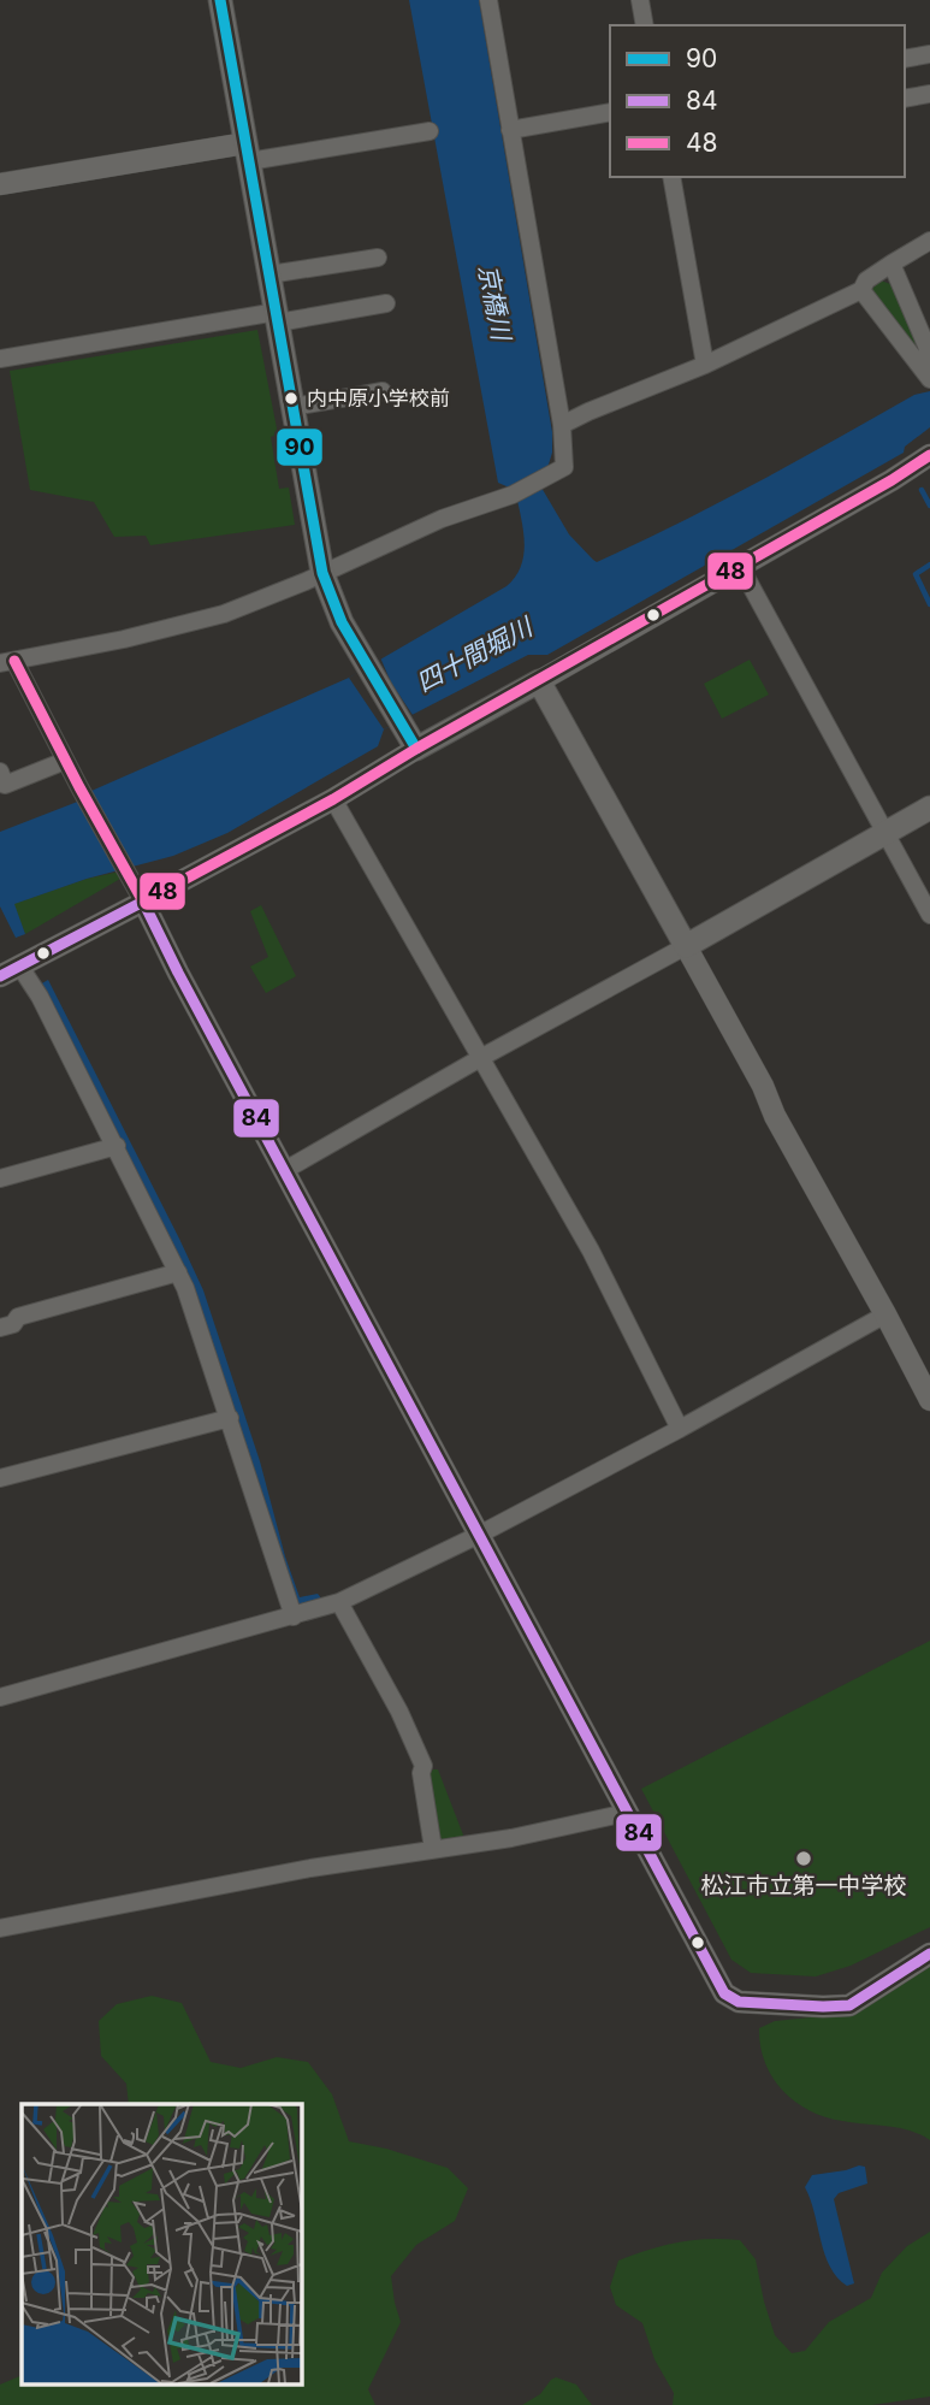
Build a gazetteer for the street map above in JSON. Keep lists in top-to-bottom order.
{
  "water": ["京橋川", "四十間堀川"],
  "places": ["内中原小学校前", "松江市立第一中学校"],
  "lines": ["transit line 90", "transit line 48", "transit line 84"],
  "legend": ["90", "84", "48"]
}
